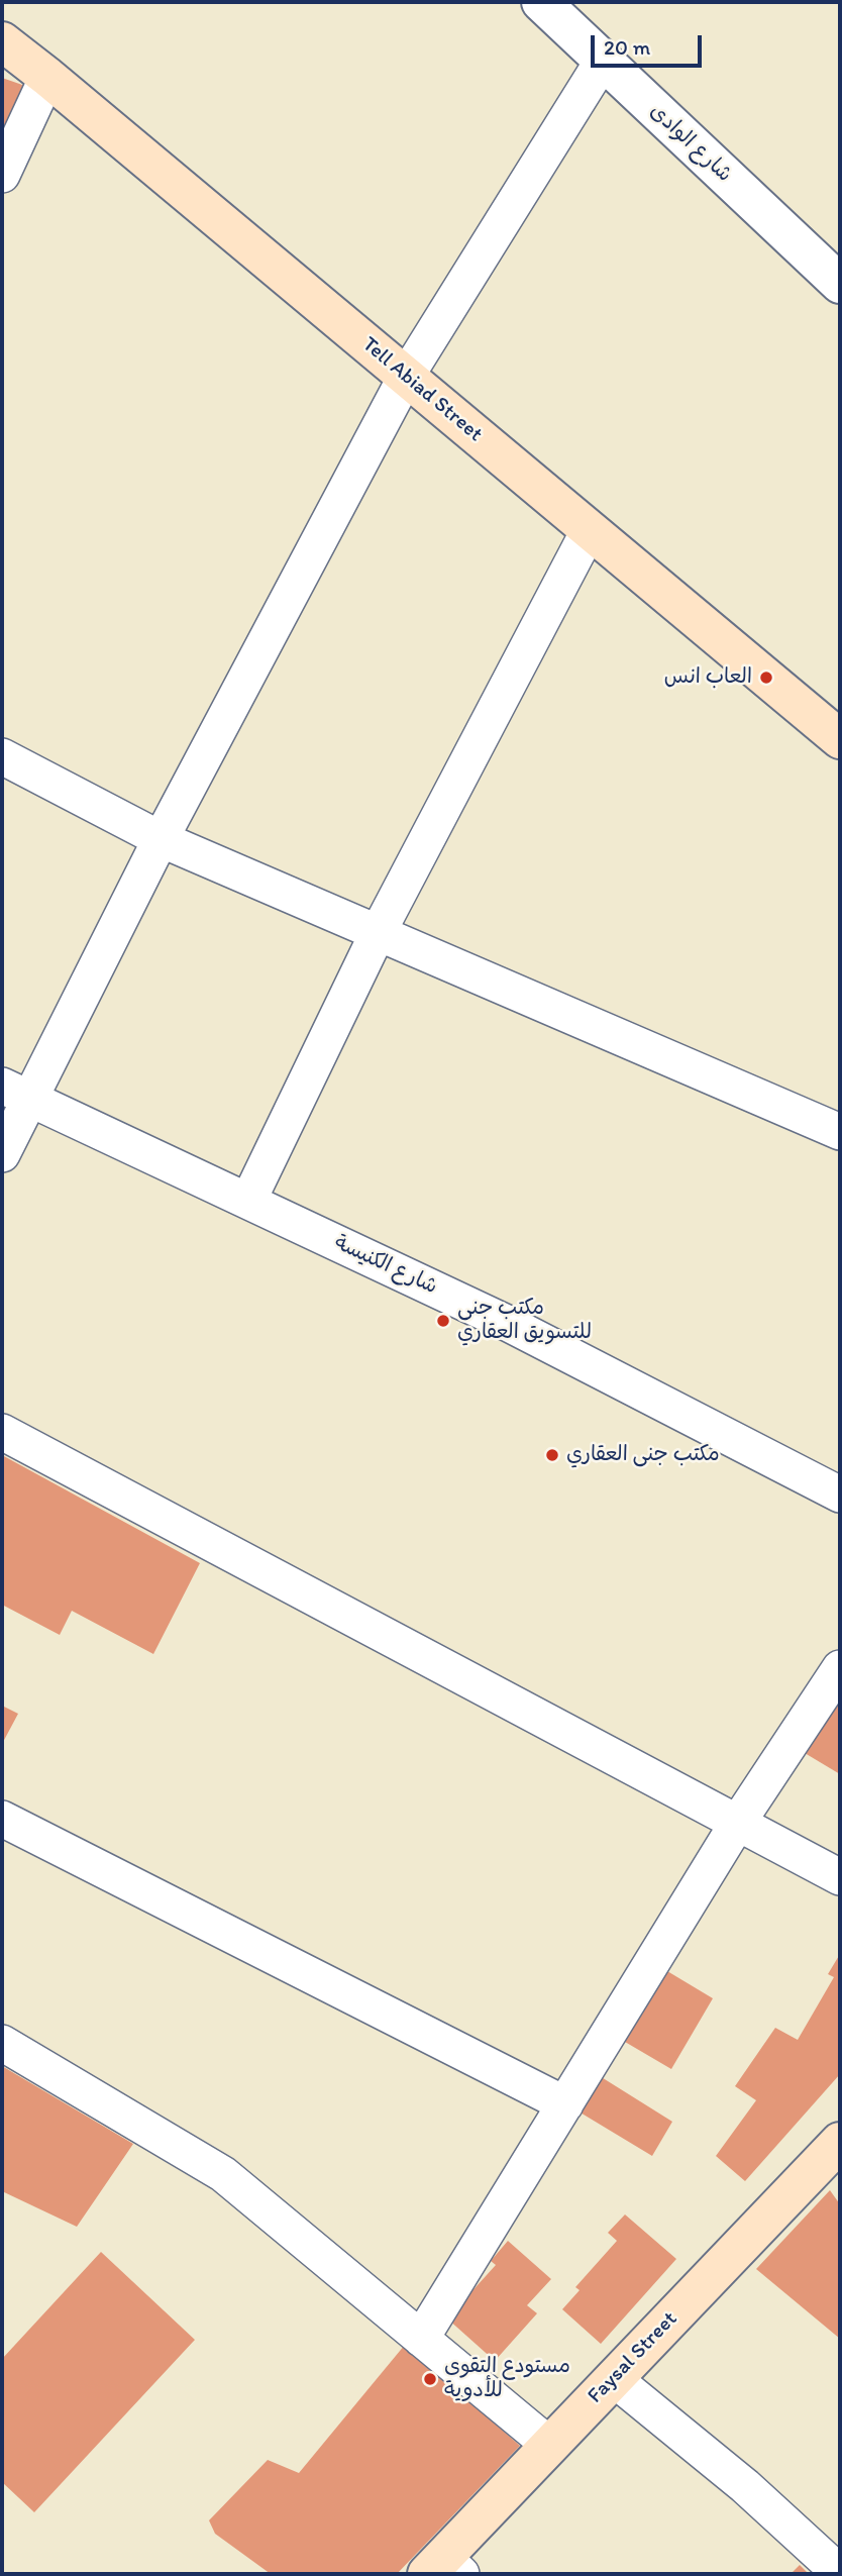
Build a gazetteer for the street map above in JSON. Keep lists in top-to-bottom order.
{
  "streets": {
    "main road": ["Tell Abiad Street", "Faysal Street"],
    "street": ["شارع الوادى", "شارع الكنيسة"]
  },
  "places": [
    "العاب انس",
    "مكتب جنى للتسويق العقاري",
    "مكتب جنى العقاري",
    "مستودع التقوى للأدوية"
  ],
  "scale_bar": "20 m"
}
